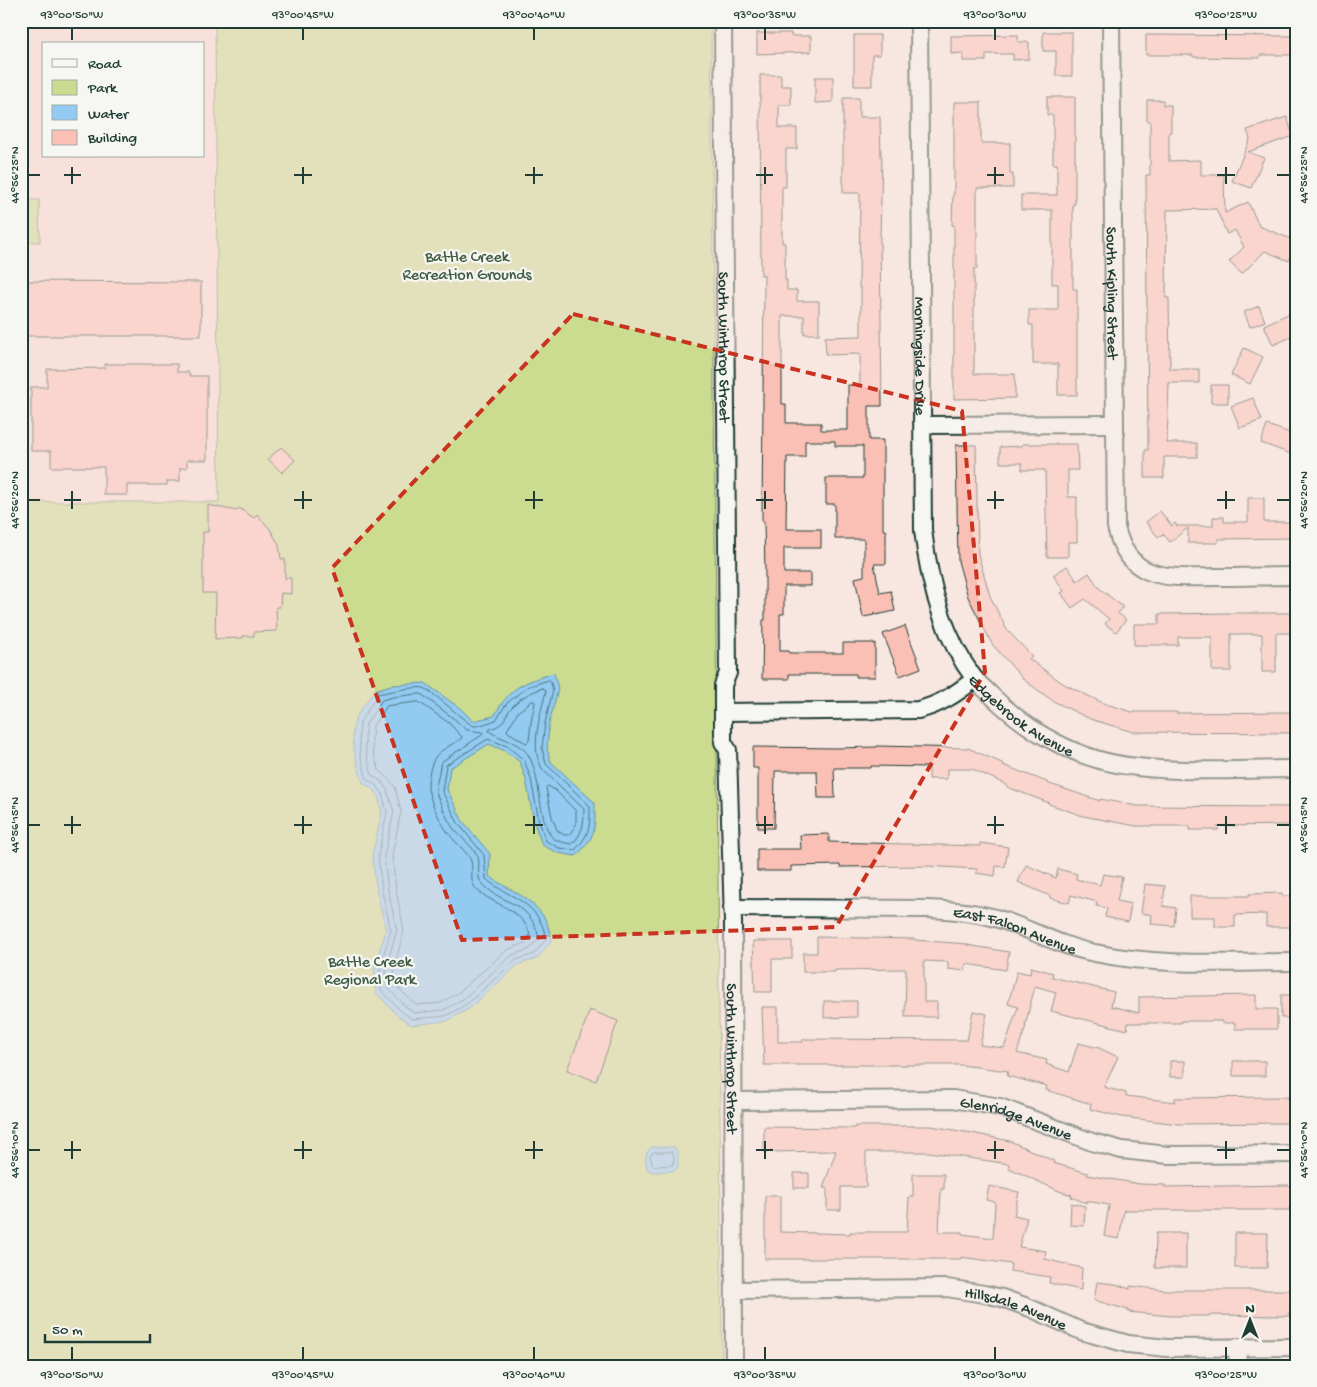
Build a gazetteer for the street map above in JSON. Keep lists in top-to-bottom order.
{
  "streets": {
    "street": [
      "South Kipling Street",
      "South Winthrop Street",
      "Morningside Drive",
      "Edgebrook Avenue",
      "East Falcon Avenue",
      "Glenridge Avenue",
      "Hillsdale Avenue"
    ]
  },
  "crossings": [
    ["South Winthrop Street", "Edgebrook Avenue"],
    ["South Winthrop Street", "East Falcon Avenue"],
    ["South Winthrop Street", "Glenridge Avenue"],
    ["South Winthrop Street", "Hillsdale Avenue"],
    ["Morningside Drive", "Edgebrook Avenue"]
  ],
  "parks": ["Battle Creek Recreation Grounds", "Battle Creek Regional Park"],
  "legend": [
    "Road",
    "Park",
    "Water",
    "Building"
  ],
  "scale_bar": "50 m",
  "north": "top",
  "coordinates": [
    "93°00'50\"W",
    "93°00'45\"W",
    "93°00'40\"W",
    "93°00'35\"W",
    "93°00'30\"W",
    "93°00'25\"W",
    "44°56'25\"N",
    "44°56'20\"N",
    "44°56'15\"N",
    "44°56'10\"N"
  ]
}
